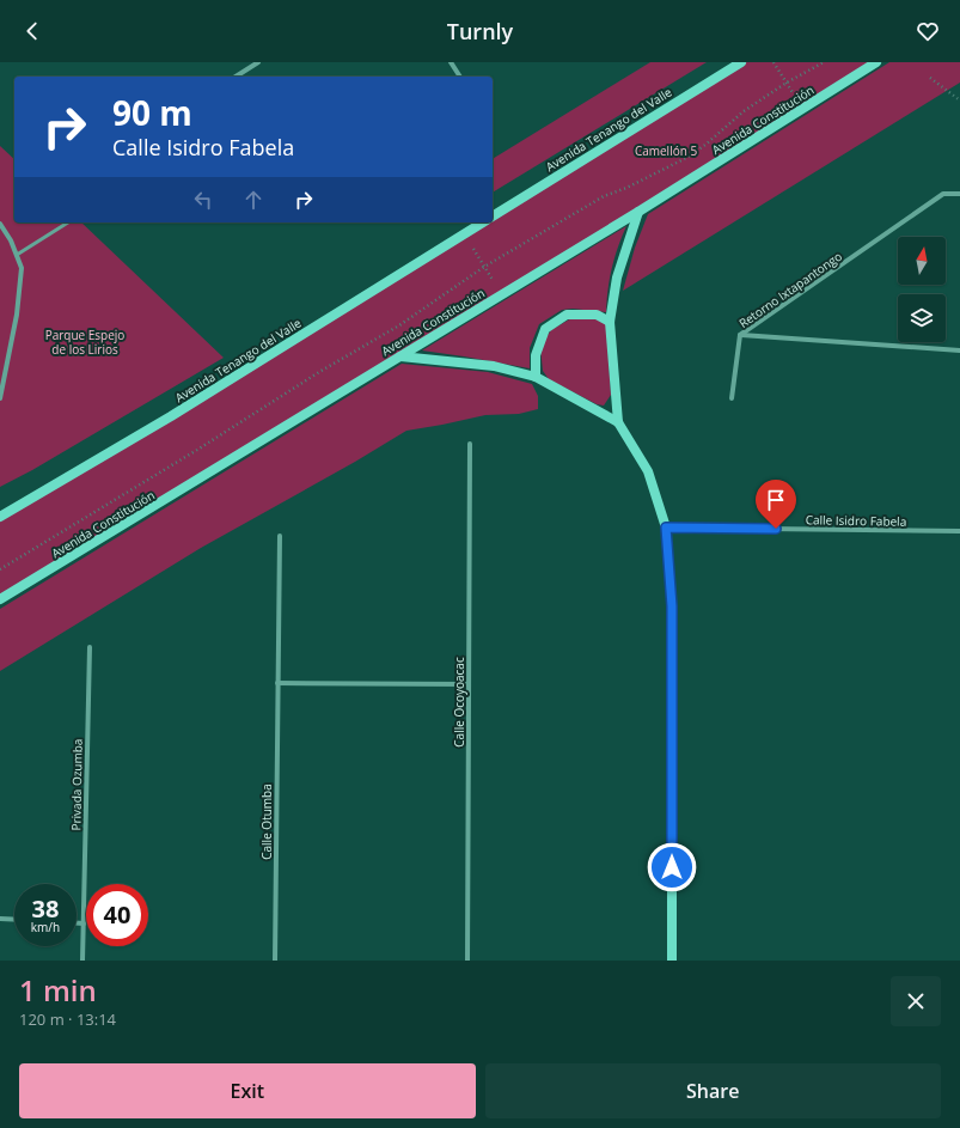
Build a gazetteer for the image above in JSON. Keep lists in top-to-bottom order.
{
  "streets": {
    "main road": ["Avenida Constitución", "Avenida Tenango del Valle"],
    "street": [
      "Retorno Ixtapantongo",
      "Calle Isidro Fabela",
      "Calle Ocoyoacac",
      "Privada Ozumba",
      "Calle Otumba"
    ]
  },
  "parks": ["Camellón 5", "Parque Espejo de los Lirios"],
  "north": "top",
  "page": {
    "header": "Turnly",
    "turn": ["90 m", "Calle Isidro Fabela"],
    "speed": "38 km/h",
    "limit": "40",
    "heading": ["1 min", "120 m · 13:14"],
    "buttons": ["Exit", "Share"]
  }
}
